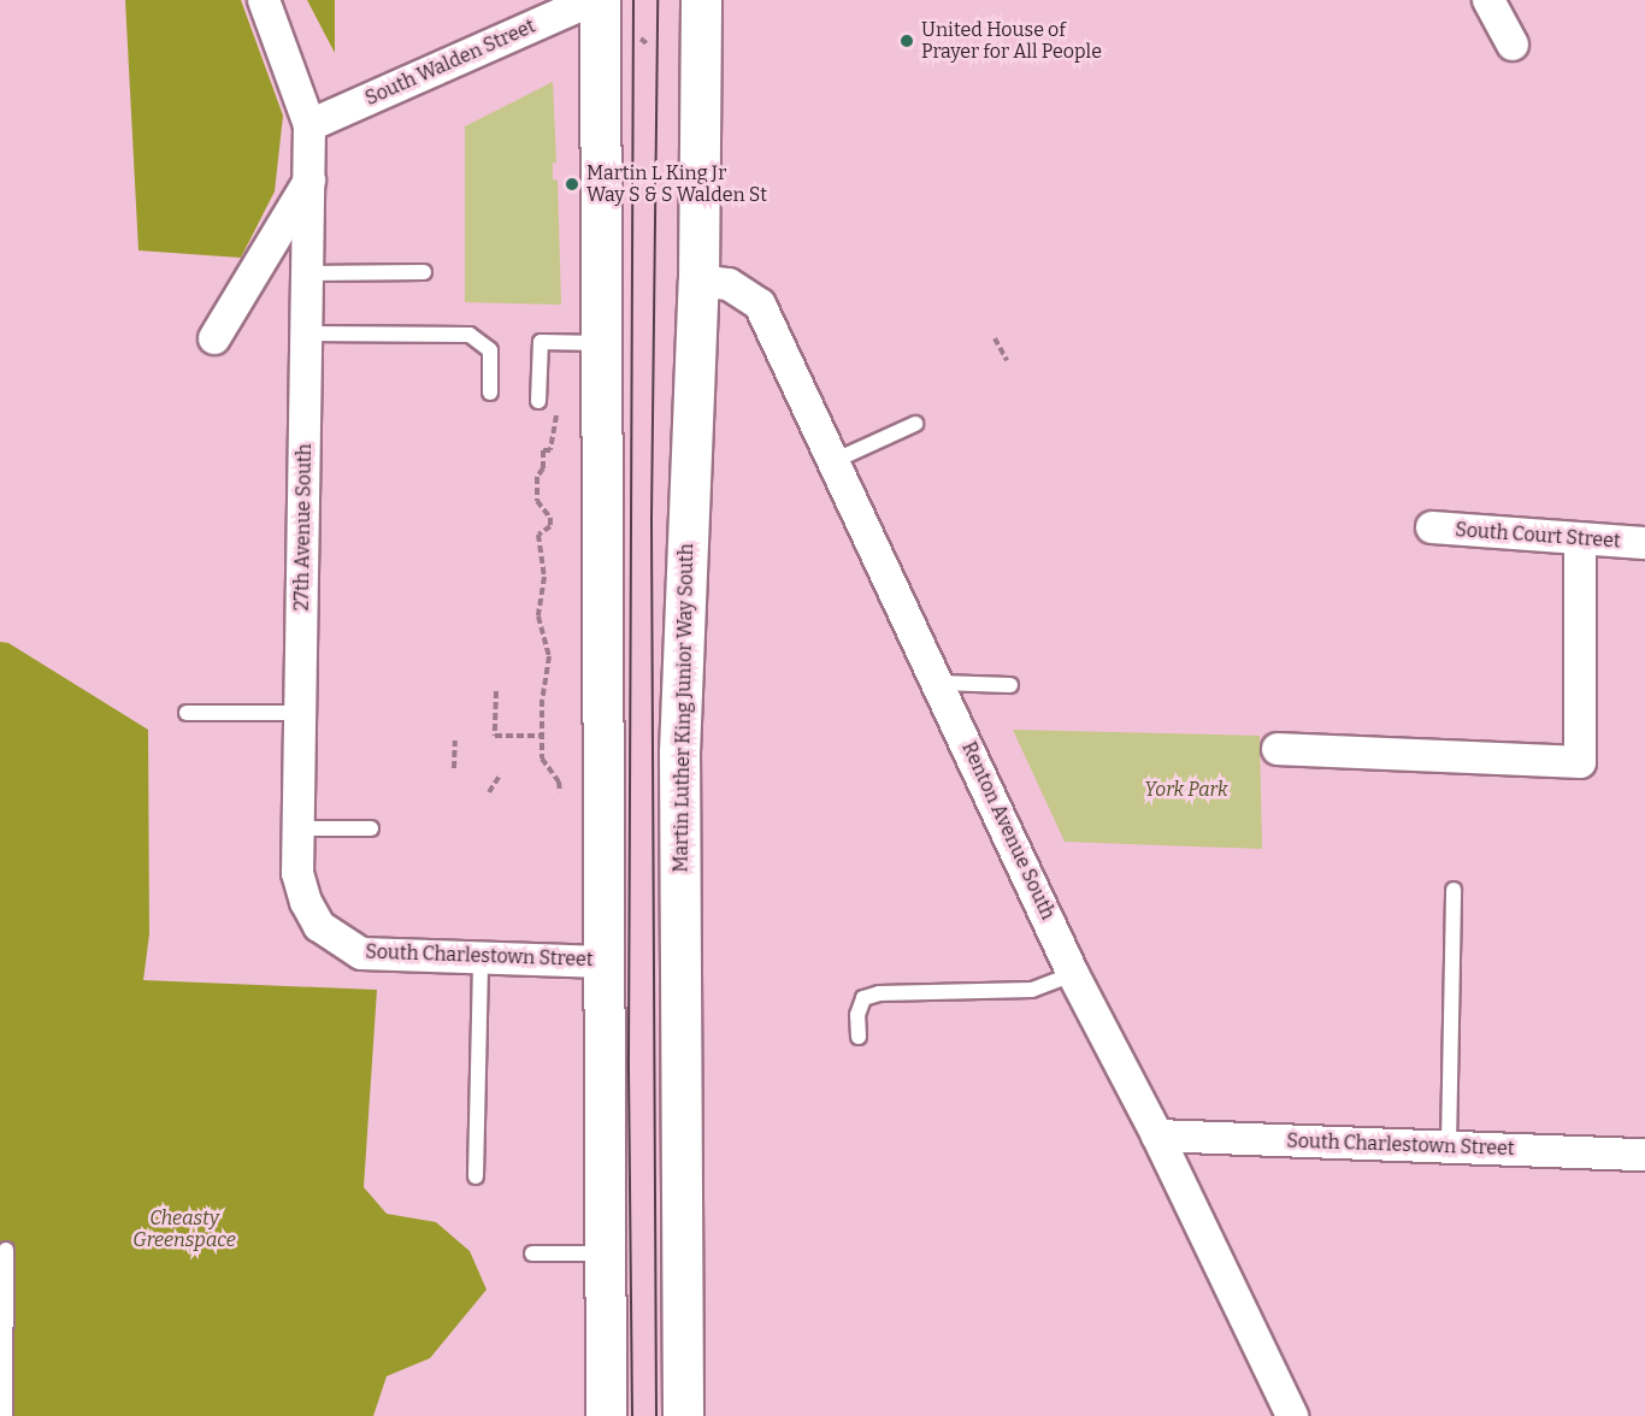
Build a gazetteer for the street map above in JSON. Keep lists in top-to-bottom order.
{
  "streets": {
    "main road": ["Martin Luther King Junior Way South"],
    "street": [
      "South Walden Street",
      "27th Avenue South",
      "South Court Street",
      "Renton Avenue South",
      "South Charlestown Street"
    ]
  },
  "crossings": [
    ["South Walden Street", "27th Avenue South"],
    ["27th Avenue South", "South Charlestown Street"],
    ["Martin Luther King Junior Way South", "Renton Avenue South"],
    ["Renton Avenue South", "South Charlestown Street"]
  ],
  "parks": ["York Park", "Cheasty Greenspace"],
  "places": ["United House of Prayer for All People", "Martin L King Jr Way S & S Walden St"]
}
